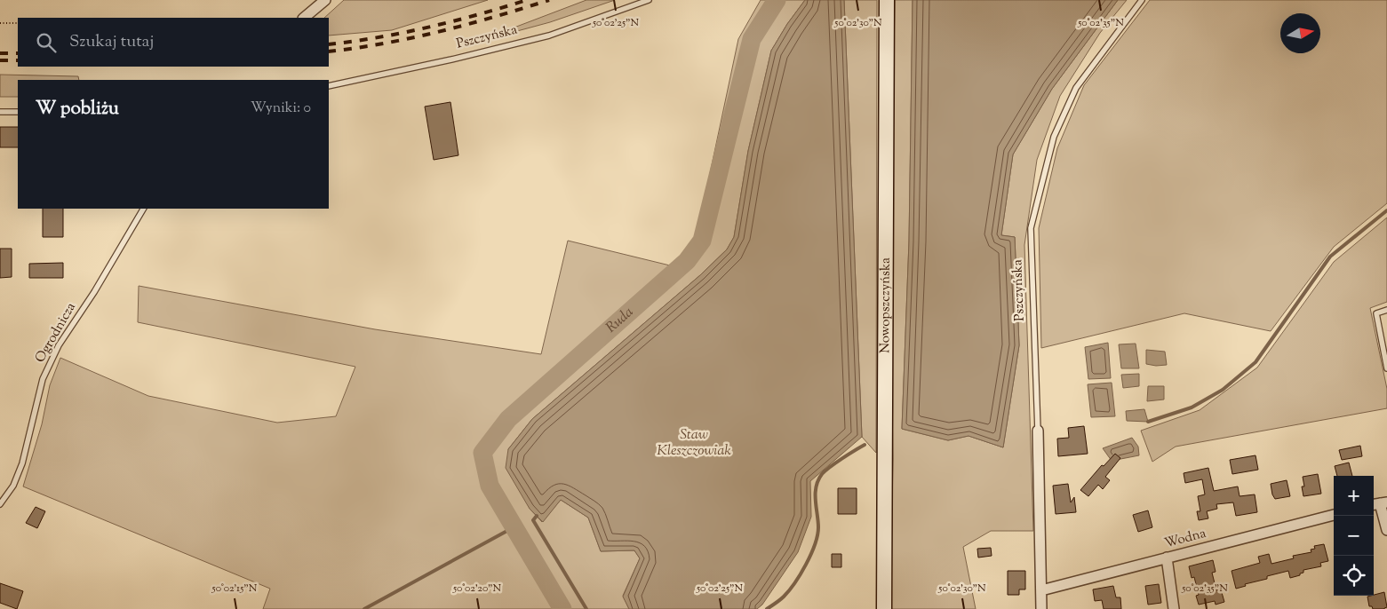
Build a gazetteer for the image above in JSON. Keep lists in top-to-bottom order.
{
  "streets": {
    "main road": ["Nowopszczyńska"],
    "street": ["Pszczyńska", "Wodna"],
    "lane": ["Ogrodnicza"]
  },
  "crossings": [
    ["Pszczyńska", "Wodna"]
  ],
  "water": ["Ruda", "Staw Kleszczowiak"],
  "north": "right",
  "page": {
    "search": "Szukaj tutaj",
    "heading": ["W pobliżu", "Wyniki: 0"],
    "map_buttons": ["+", "−"]
  },
  "coordinates": [
    "50°02'25\"N",
    "50°02'30\"N",
    "50°02'35\"N",
    "50°02'15\"N",
    "50°02'20\"N"
  ]
}
